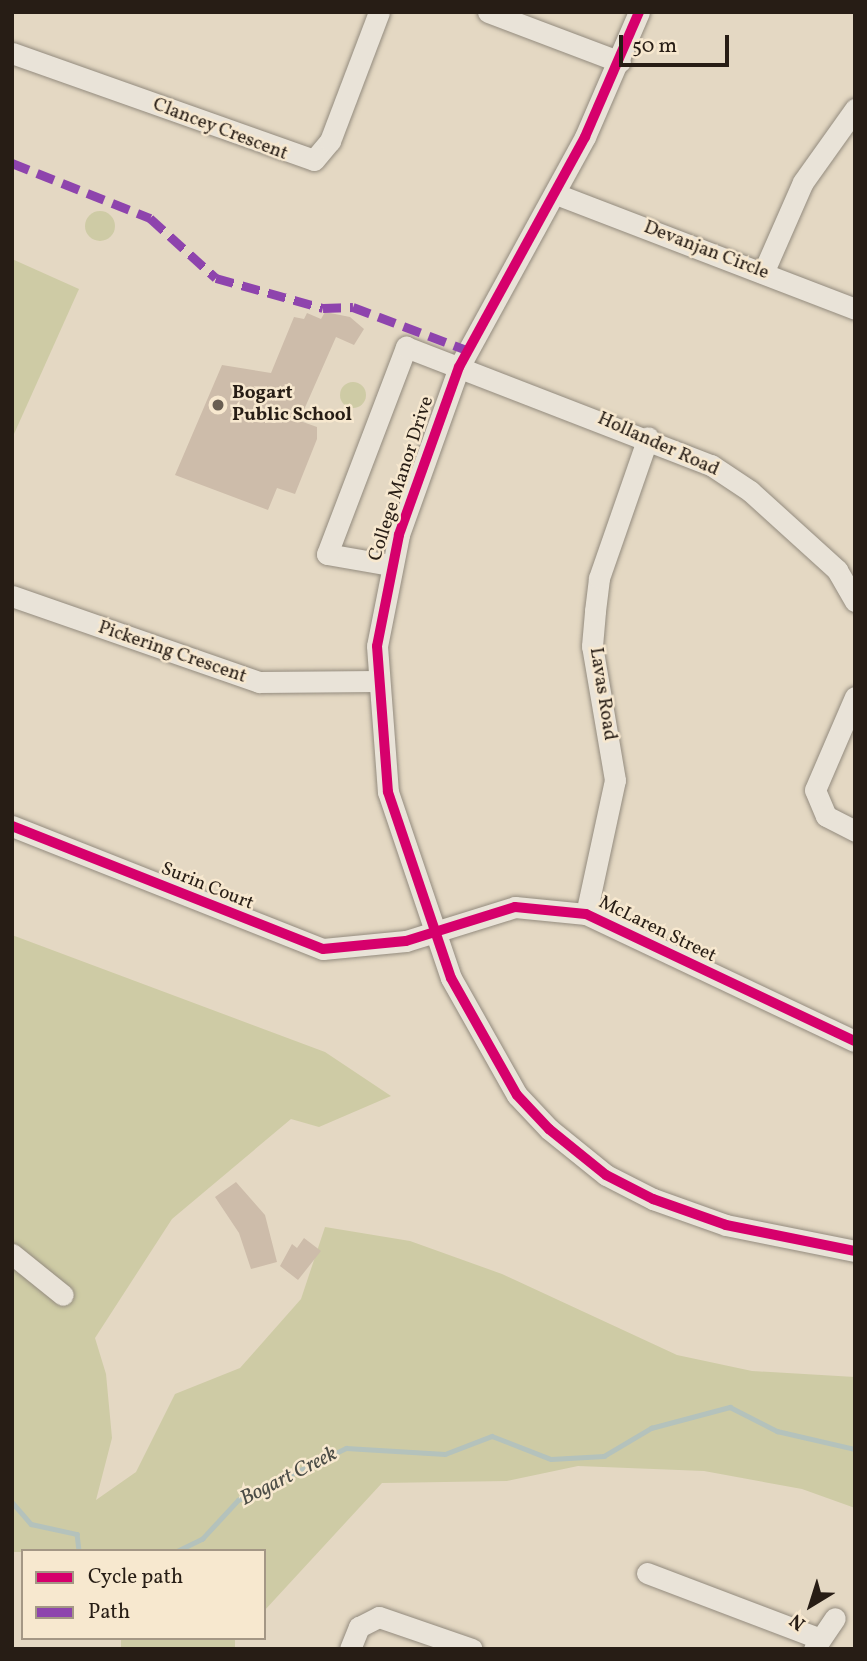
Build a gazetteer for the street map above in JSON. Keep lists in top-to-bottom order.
{
  "streets": {
    "street": [
      "Clancey Crescent",
      "Devanjan Circle",
      "Hollander Road",
      "College Manor Drive",
      "Pickering Crescent",
      "Lavas Road",
      "Surin Court",
      "McLaren Street"
    ]
  },
  "crossings": [
    ["Devanjan Circle", "College Manor Drive"],
    ["Hollander Road", "College Manor Drive"],
    ["Hollander Road", "Lavas Road"],
    ["College Manor Drive", "Pickering Crescent"],
    ["College Manor Drive", "Surin Court"],
    ["College Manor Drive", "McLaren Street"],
    ["Lavas Road", "McLaren Street"],
    ["Surin Court", "McLaren Street"]
  ],
  "water": ["Bogart Creek"],
  "places": ["Bogart Public School"],
  "legend": ["Cycle path", "Path"],
  "scale_bar": "50 m",
  "north": "bottom left"
}
